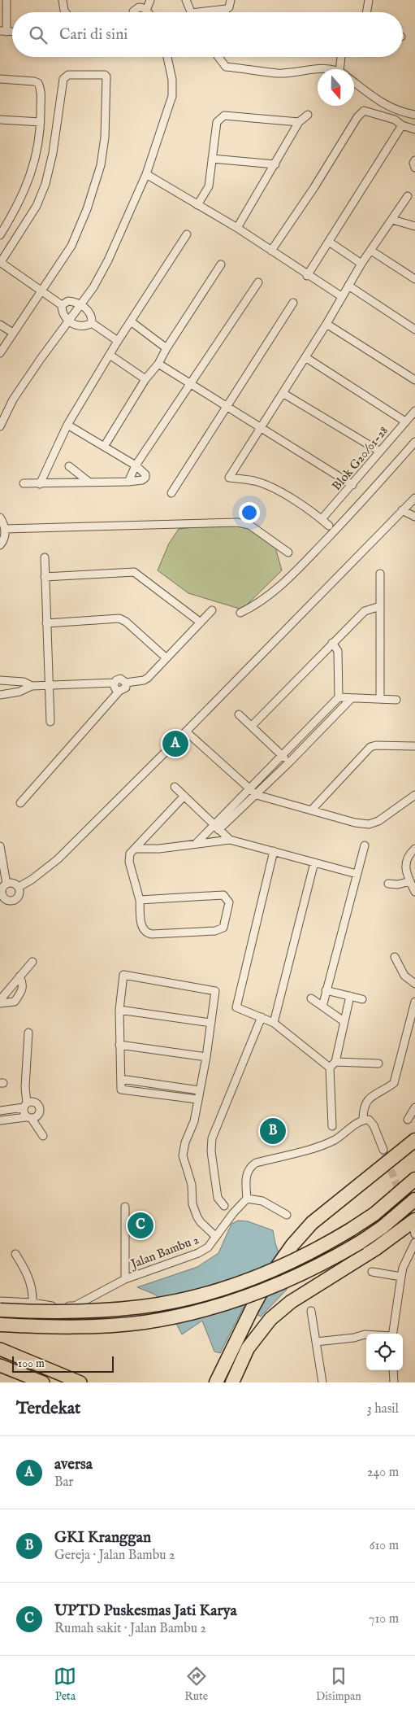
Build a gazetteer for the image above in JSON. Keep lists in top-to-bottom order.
{
  "streets": {
    "street": ["Blok G20/01-28", "Jalan Bambu 2"]
  },
  "scale_bar": "100 m",
  "north": "bottom",
  "page": {
    "search": "Cari di sini",
    "pins": ["A", "B", "C"],
    "scale": "100 m",
    "heading": ["Terdekat", "3 hasil"],
    "list": [
      {
        "mark": "A",
        "name": "aversa",
        "note": "Bar",
        "value": "240 m"
      },
      {
        "mark": "B",
        "name": "GKI Kranggan",
        "note": "Gereja · Jalan Bambu 2",
        "value": "610 m"
      },
      {
        "mark": "C",
        "name": "UPTD Puskesmas Jati Karya",
        "note": "Rumah sakit · Jalan Bambu 2",
        "value": "710 m"
      }
    ],
    "nav": ["Peta", "Rute", "Disimpan"]
  }
}
